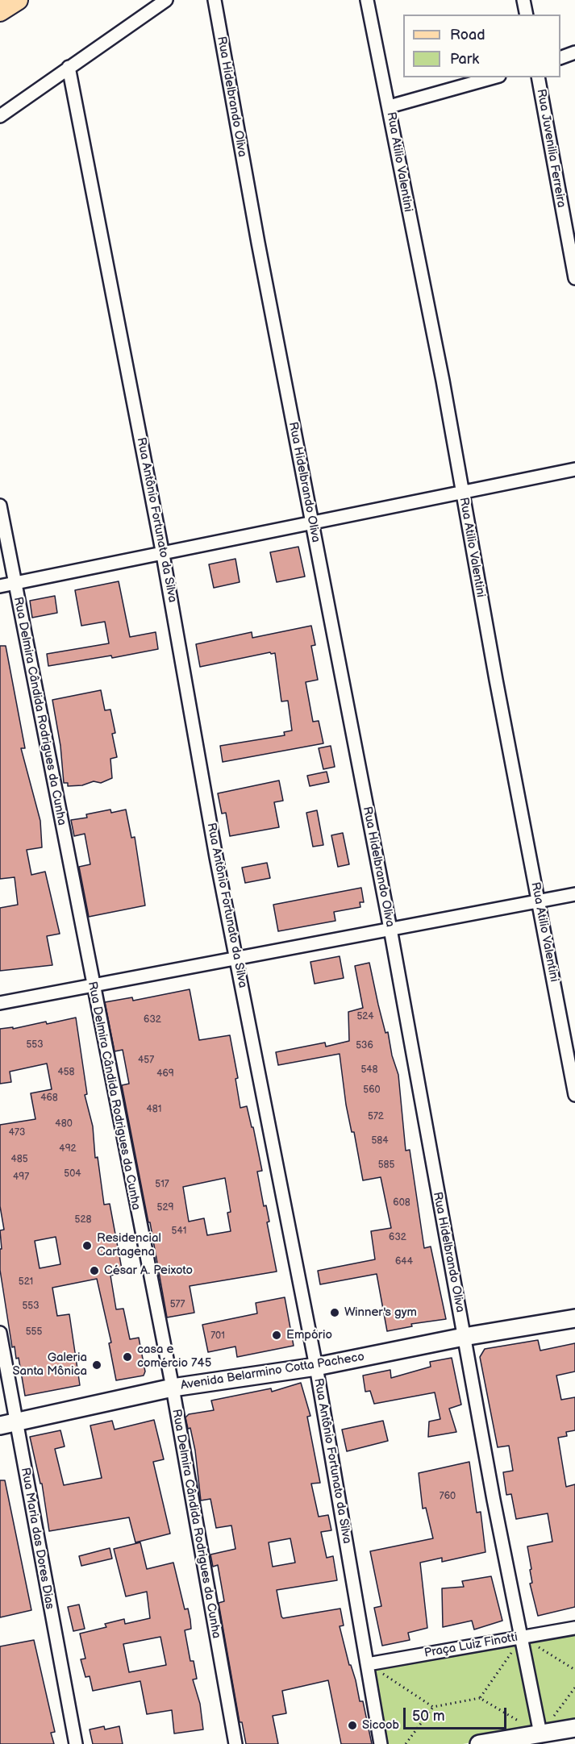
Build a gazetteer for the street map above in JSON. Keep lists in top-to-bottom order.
{
  "streets": {
    "street": [
      "Rua Hidelbrando Oliva",
      "Rua Juvenilia Ferreira",
      "Rua Atilio Valentini",
      "Rua Antônio Fortunato da Silva",
      "Rua Delmira Cândida Rodrigues da Cunha",
      "Avenida Belarmino Cotta Pacheco",
      "Rua Maria das Dores Dias",
      "Praça Luiz Finotti"
    ]
  },
  "crossings": [
    ["Rua Hidelbrando Oliva", "Avenida Belarmino Cotta Pacheco"],
    ["Rua Hidelbrando Oliva", "Praça Luiz Finotti"],
    ["Rua Antônio Fortunato da Silva", "Avenida Belarmino Cotta Pacheco"],
    ["Rua Antônio Fortunato da Silva", "Praça Luiz Finotti"],
    ["Rua Delmira Cândida Rodrigues da Cunha", "Avenida Belarmino Cotta Pacheco"],
    ["Avenida Belarmino Cotta Pacheco", "Rua Maria das Dores Dias"]
  ],
  "places": [
    "Residencial Cartagena",
    "César A. Peixoto",
    "Winner's gym",
    "Empório",
    "casa e comércio 745",
    "Galeria Santa Mônica",
    "Sicoob"
  ],
  "house_numbers": [
    "524",
    "632",
    "553",
    "536",
    "457",
    "548",
    "458",
    "469",
    "560",
    "468",
    "481",
    "572",
    "480",
    "473",
    "584",
    "492",
    "485",
    "585",
    "504",
    "497",
    "517",
    "608",
    "529",
    "528",
    "541",
    "632",
    "644",
    "521",
    "577",
    "553",
    "555",
    "701",
    "760"
  ],
  "legend": ["Road", "Park"],
  "scale_bar": "50 m"
}
